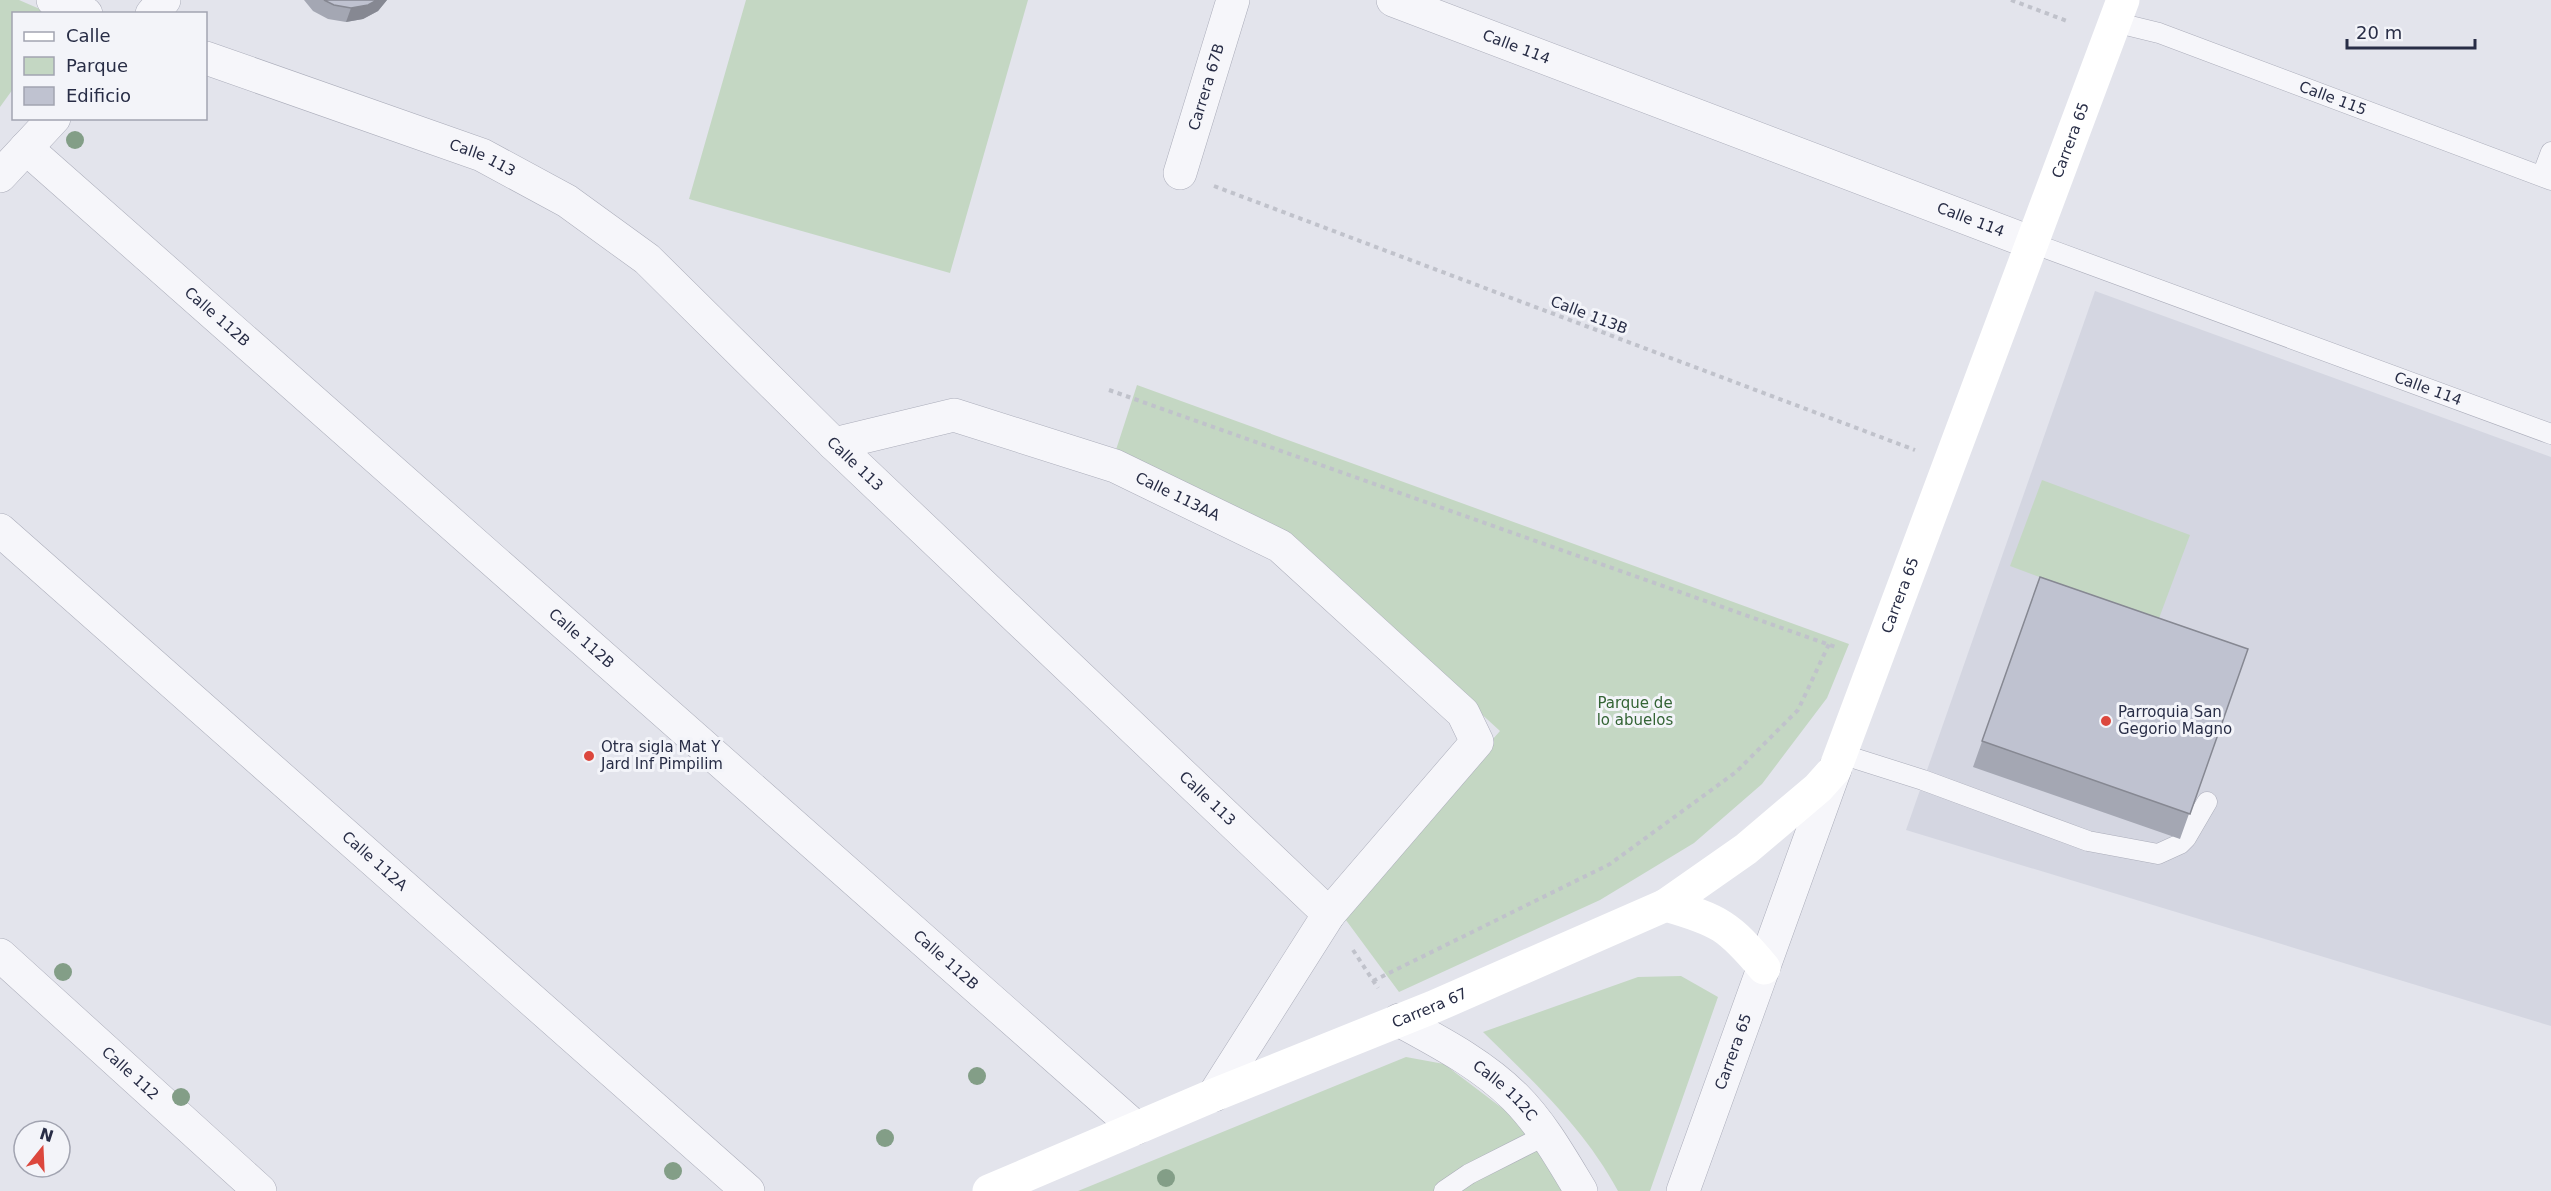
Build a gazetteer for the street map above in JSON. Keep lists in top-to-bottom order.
{
  "streets": {
    "main road": ["Carrera 65", "Carrera 67"],
    "street": [
      "Calle 114",
      "Carrera 67B",
      "Calle 113",
      "Calle 112B",
      "Calle 113AA",
      "Calle 112A",
      "Calle 112",
      "Calle 112C"
    ],
    "lane": ["Calle 115"],
    "path": ["Calle 113B"]
  },
  "crossings": [
    ["Calle 114", "Carrera 65"],
    ["Carrera 67B", "Calle 113B"],
    ["Calle 115", "Carrera 65"],
    ["Carrera 65", "Calle 113B"],
    ["Carrera 65", "Carrera 67"],
    ["Calle 113", "Calle 113AA"],
    ["Calle 112B", "Carrera 67"],
    ["Carrera 67", "Calle 112C"]
  ],
  "parks": ["Parque de lo abuelos"],
  "places": ["Parroquia San Gegorio Magno", "Otra sigla Mat Y Jard Inf Pimpilim"],
  "legend": ["Calle", "Parque", "Edificio"],
  "scale_bar": "20 m",
  "north": "top"
}
